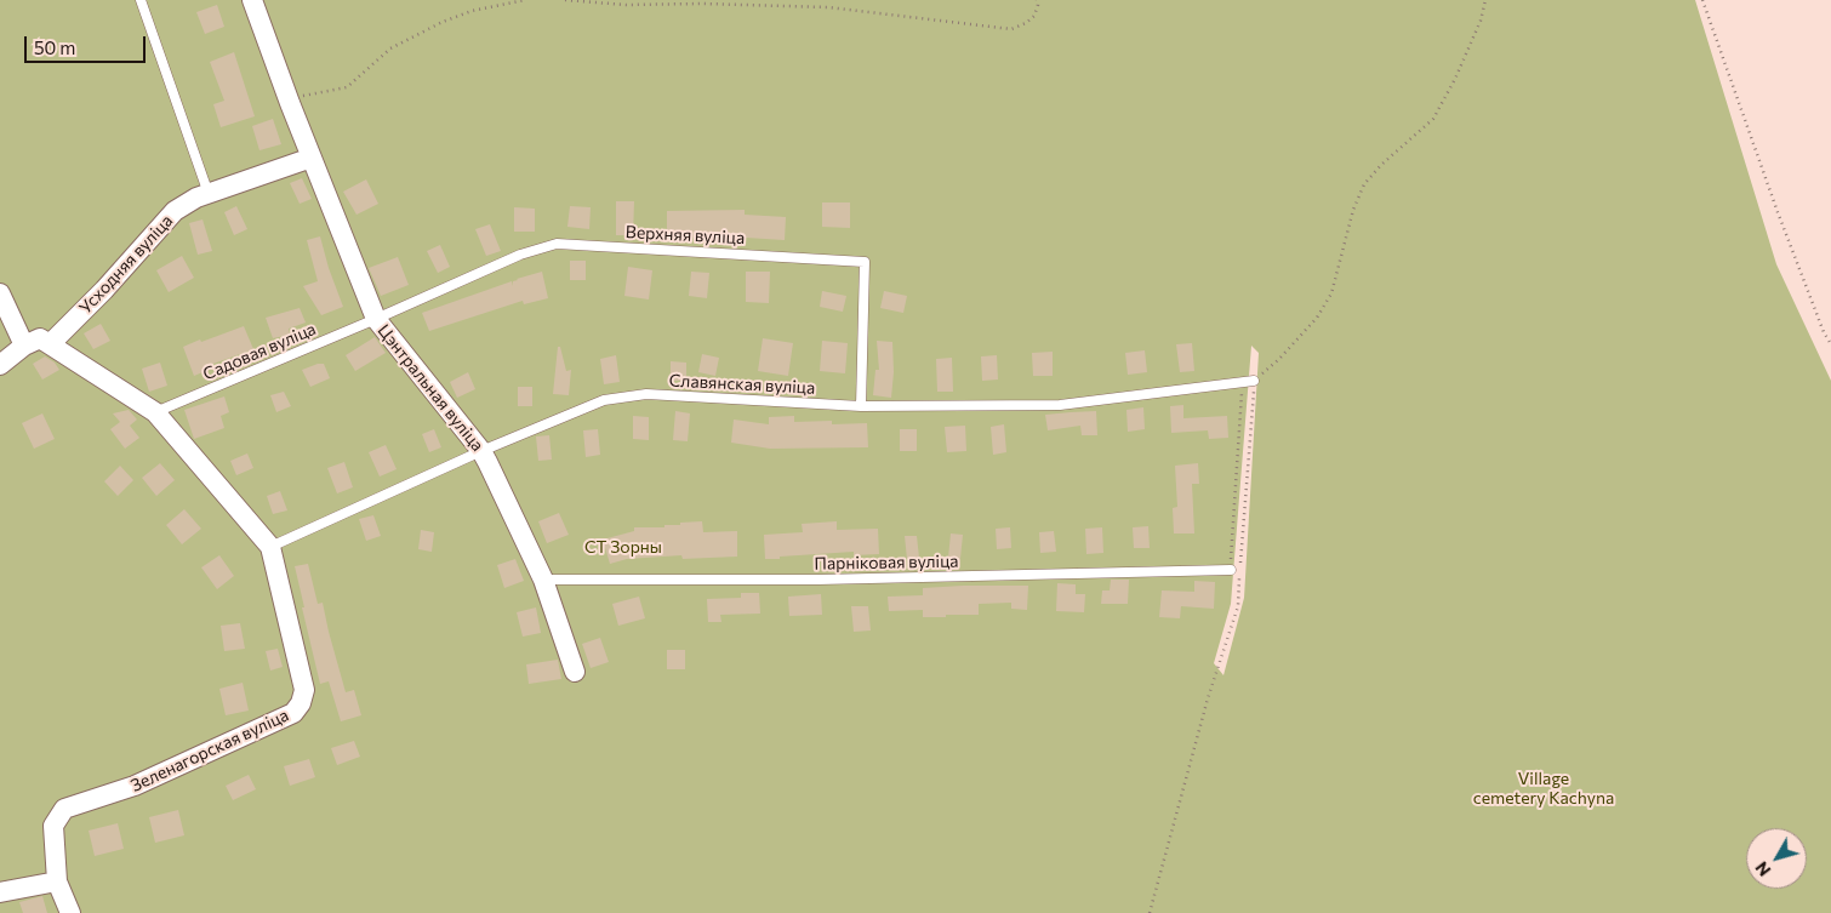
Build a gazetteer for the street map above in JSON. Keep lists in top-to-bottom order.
{
  "streets": {
    "street": ["Усходняя вуліца", "Цэнтральная вуліца", "Зеленагорская вуліца"],
    "lane": [
      "Верхняя вуліца",
      "Садовая вуліца",
      "Славянская вуліца",
      "Парніковая вуліца"
    ]
  },
  "crossings": [
    ["Верхняя вуліца", "Садовая вуліца"],
    ["Верхняя вуліца", "Славянская вуліца"],
    ["Верхняя вуліца", "Цэнтральная вуліца"],
    ["Усходняя вуліца", "Цэнтральная вуліца"],
    ["Усходняя вуліца", "Зеленагорская вуліца"],
    ["Садовая вуліца", "Цэнтральная вуліца"],
    ["Садовая вуліца", "Зеленагорская вуліца"],
    ["Славянская вуліца", "Цэнтральная вуліца"],
    ["Славянская вуліца", "Зеленагорская вуліца"],
    ["Цэнтральная вуліца", "Парніковая вуліца"]
  ],
  "parks": ["СТ Зорны", "Village cemetery Kachyna"],
  "scale_bar": "50 m",
  "north": "bottom left"
}
